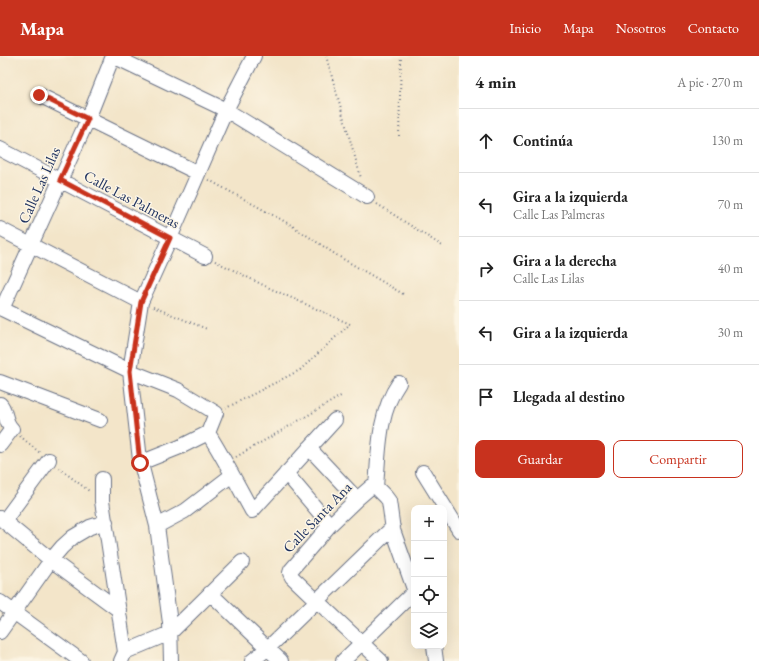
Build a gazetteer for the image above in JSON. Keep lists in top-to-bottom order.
{
  "streets": {
    "street": ["Calle Las Lilas", "Calle Las Palmeras", "Calle Santa Ana"]
  },
  "crossings": [
    ["Calle Las Lilas", "Calle Las Palmeras"]
  ],
  "page": {
    "header": "Mapa",
    "nav": [
      "Inicio",
      "Mapa",
      "Nosotros",
      "Contacto"
    ],
    "heading": ["4 min", "A pie · 270 m"],
    "list": [
      ["Continúa", "130 m"],
      ["Gira a la izquierda", "Calle Las Palmeras", "70 m"],
      ["Gira a la derecha", "Calle Las Lilas", "40 m"],
      ["Gira a la izquierda", "30 m"],
      "Llegada al destino"
    ],
    "buttons": ["Guardar", "Compartir"],
    "map_buttons": ["+", "−"]
  }
}
